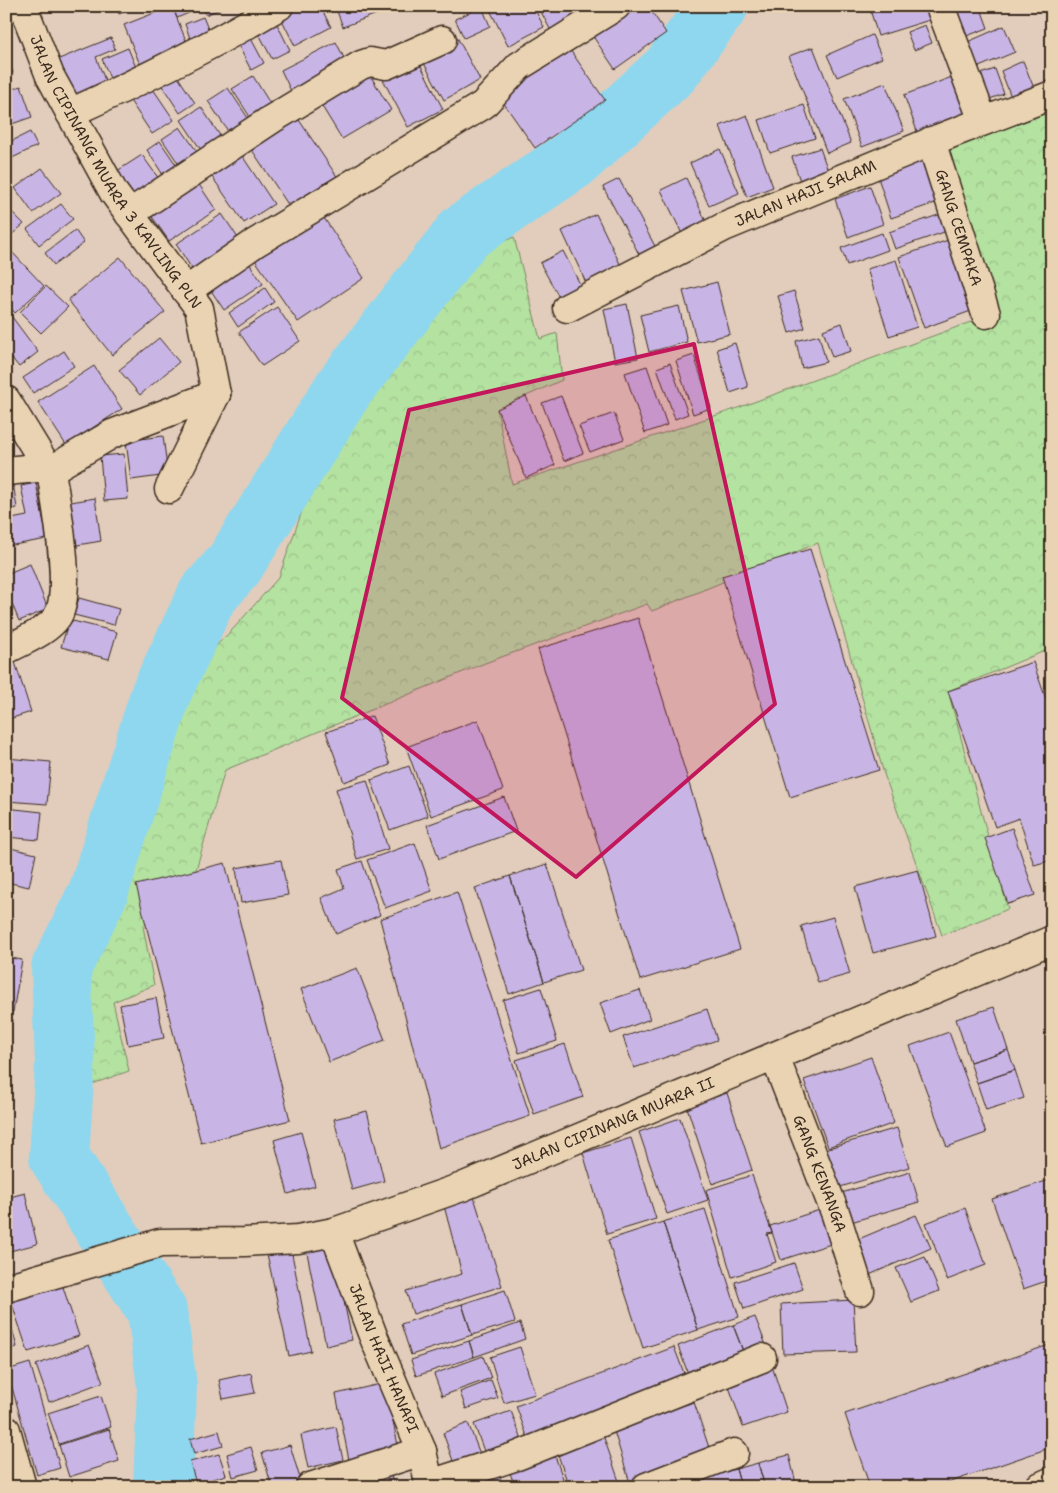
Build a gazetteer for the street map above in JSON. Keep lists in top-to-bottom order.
{
  "streets": {
    "street": [
      "JALAN CIPINANG MUARA 3 KAVLING PLN",
      "JALAN HAJI SALAM",
      "GANG CEMPAKA",
      "JALAN CIPINANG MUARA II",
      "GANG KENANGA",
      "JALAN HAJI HANAPI"
    ]
  },
  "crossings": [
    ["JALAN HAJI SALAM", "GANG CEMPAKA"],
    ["JALAN CIPINANG MUARA II", "GANG KENANGA"],
    ["JALAN CIPINANG MUARA II", "JALAN HAJI HANAPI"]
  ]
}
